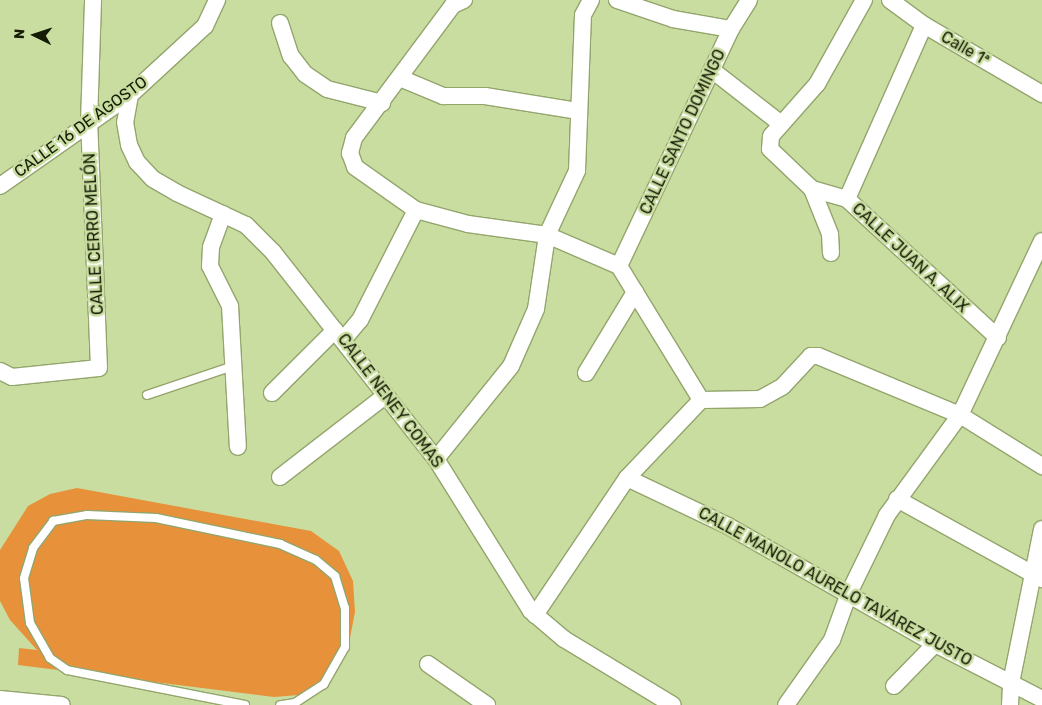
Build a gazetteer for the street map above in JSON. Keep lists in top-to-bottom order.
{
  "streets": {
    "street": [
      "Calle 1ª",
      "CALLE 16 DE AGOSTO",
      "CALLE SANTO DOMINGO",
      "CALLE CERRO MELÓN",
      "CALLE JUAN A. ALIX",
      "CALLE NENEY COMAS",
      "CALLE MANOLO AURELO TAVÁREZ JUSTO"
    ]
  },
  "crossings": [
    ["CALLE 16 DE AGOSTO", "CALLE CERRO MELÓN"],
    ["CALLE 16 DE AGOSTO", "CALLE NENEY COMAS"]
  ],
  "north": "left"
}
